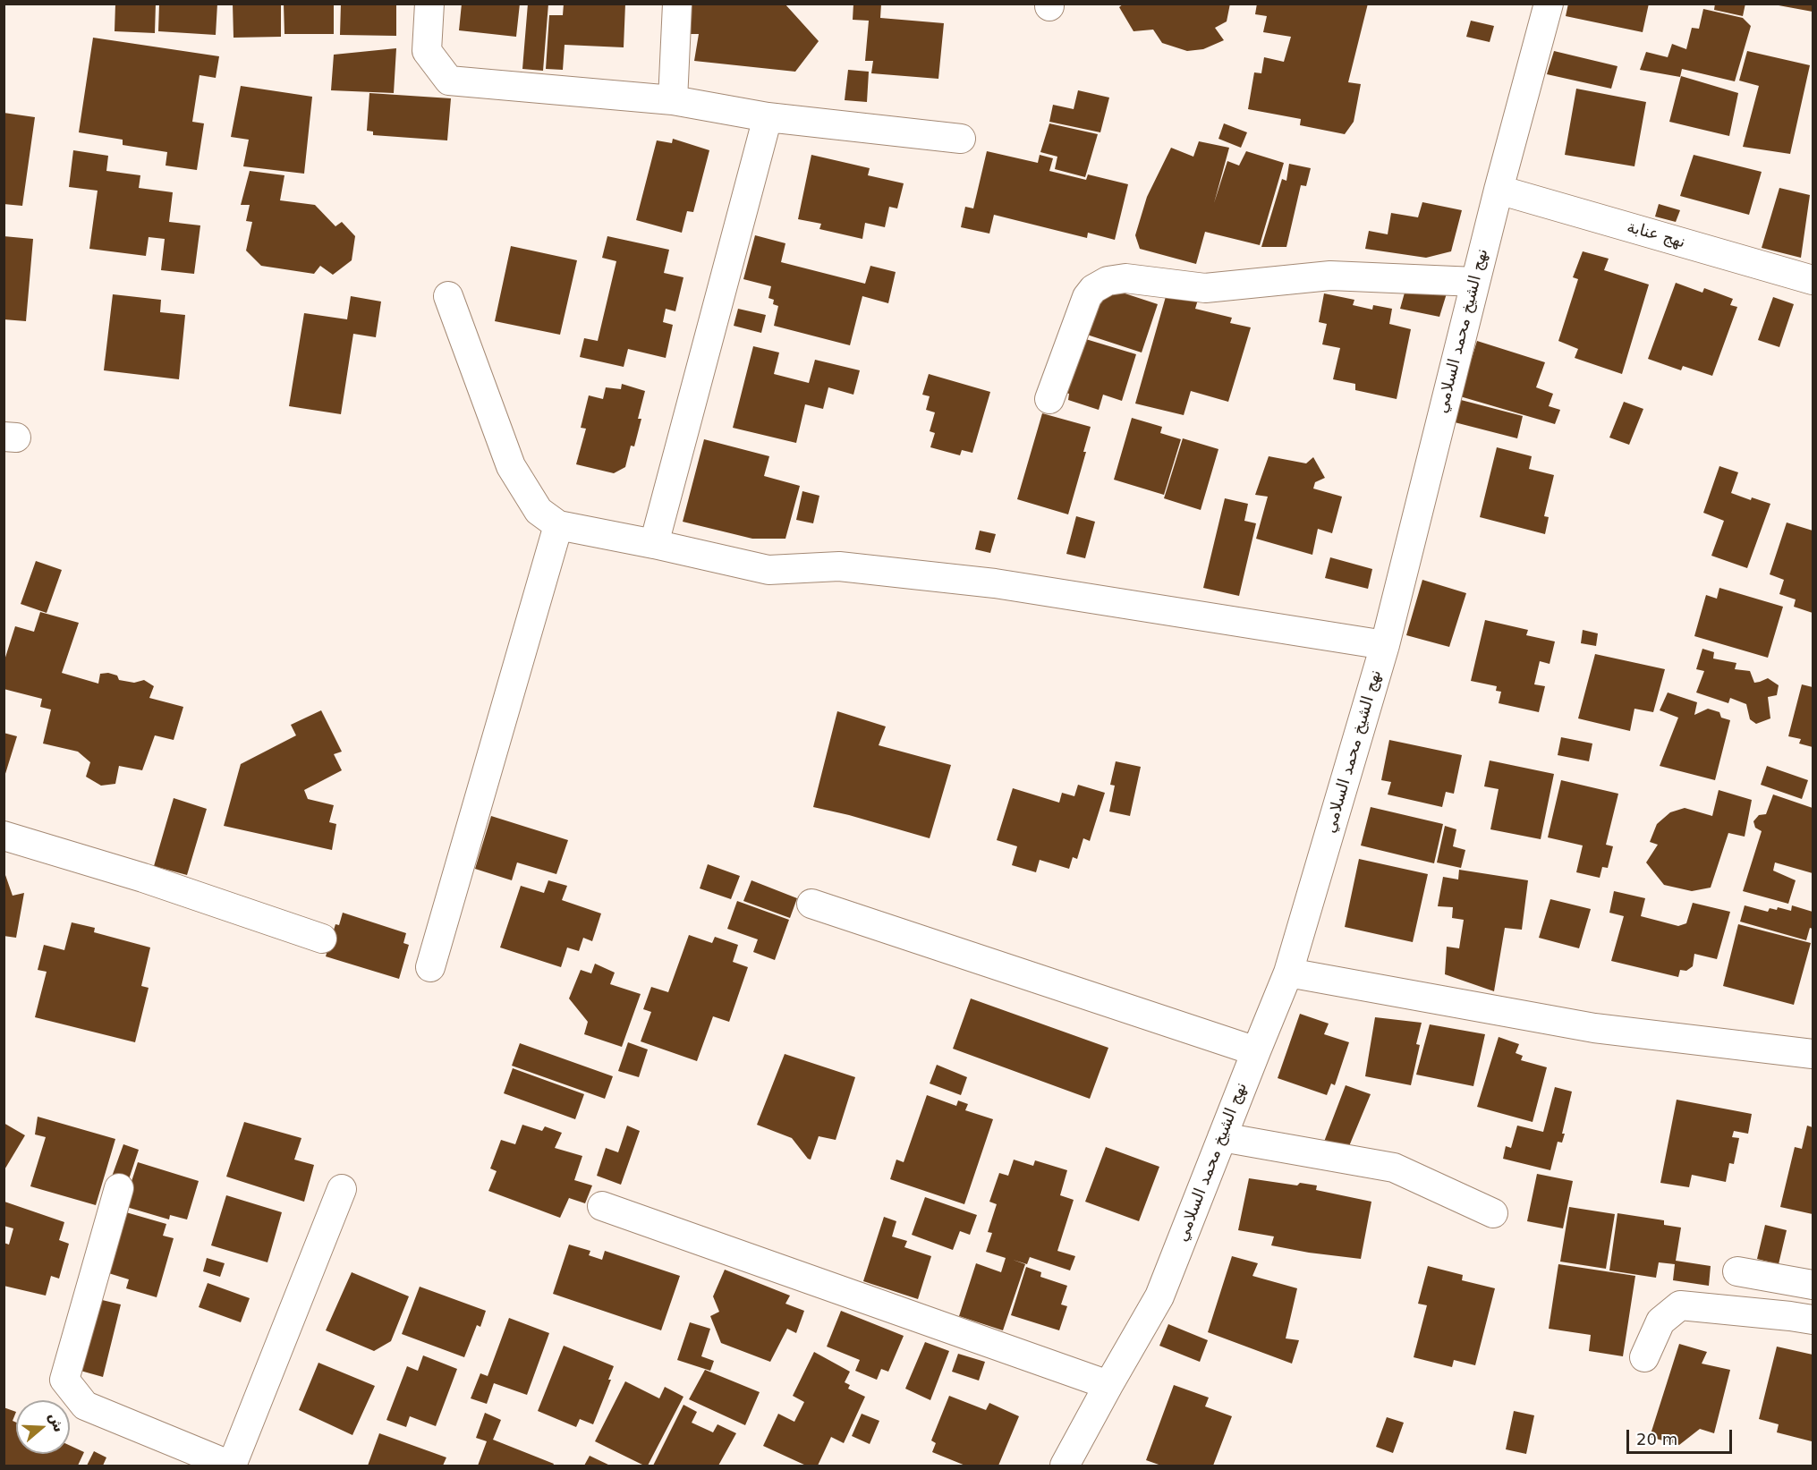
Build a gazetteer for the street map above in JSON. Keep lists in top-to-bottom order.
{
  "streets": {
    "street": ["نهج عنابة", "نهج الشيخ محمد السلامي"]
  },
  "crossings": [
    ["نهج عنابة", "نهج الشيخ محمد السلامي"]
  ],
  "scale_bar": "20 m",
  "north": "right"
}
